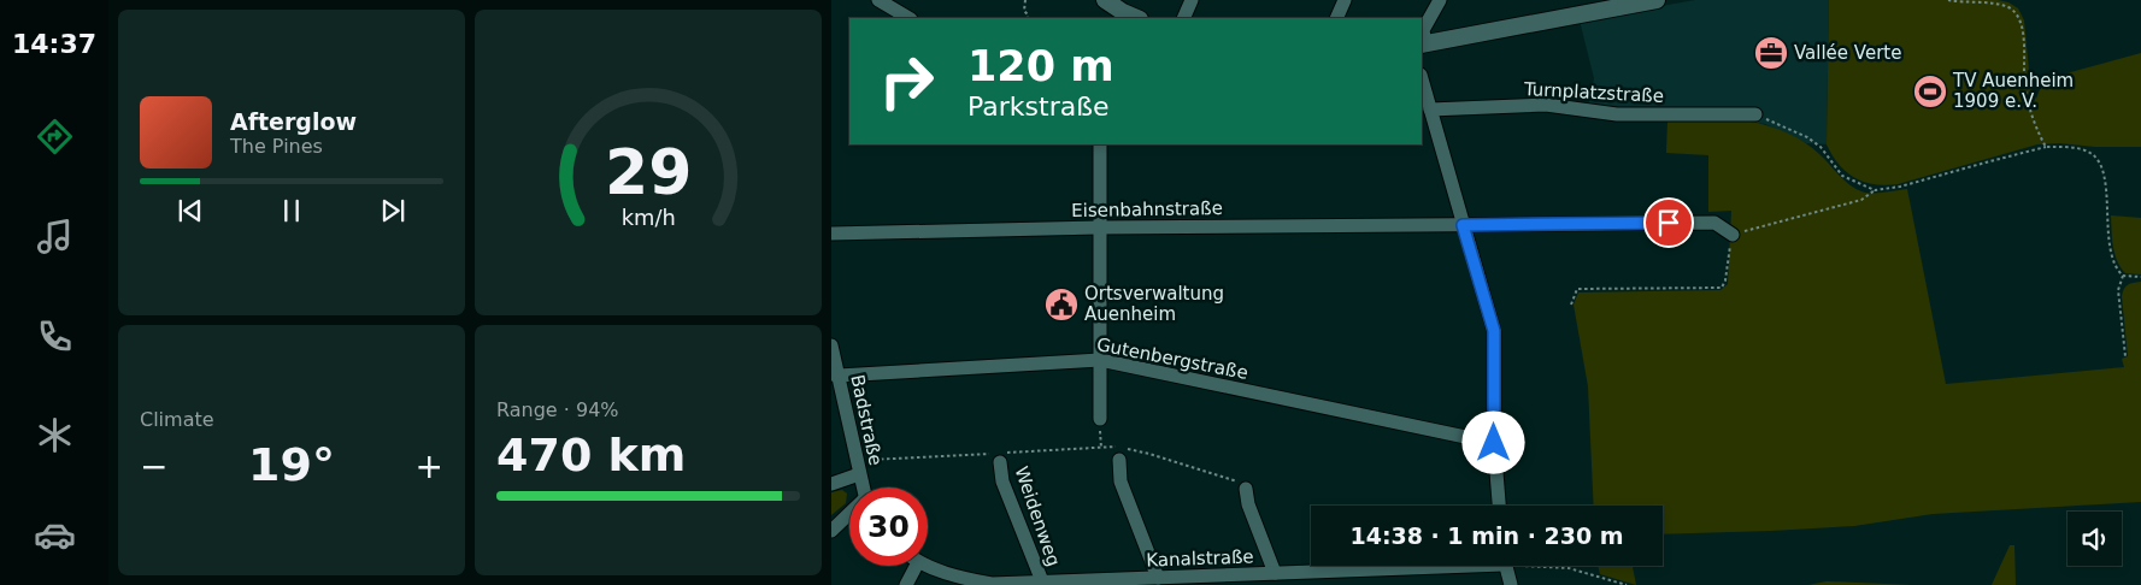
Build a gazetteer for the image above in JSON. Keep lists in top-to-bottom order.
{
  "streets": {
    "street": [
      "Turnplatzstraße",
      "Eisenbahnstraße",
      "Gutenbergstraße",
      "Badstraße",
      "Weidenweg",
      "Kanalstraße"
    ]
  },
  "crossings": [
    ["Gutenbergstraße", "Badstraße"],
    ["Weidenweg", "Kanalstraße"]
  ],
  "places": {
    "office": ["Vallée Verte"],
    "sports": ["TV Auenheim 1909 e.V."],
    "public building": ["Ortsverwaltung Auenheim"]
  },
  "page": {
    "tabs": "14:37",
    "turn": ["120 m", "Parkstraße"],
    "song": ["Afterglow", "The Pines"],
    "tile": [
      "Climate",
      ["Range · 94%", "470 km"]
    ],
    "heat": ["−", "19°", "+"],
    "limit": "30",
    "trip": "14:38 · 1 min · 230 m",
    "gauge": ["29", "km/h"]
  }
}
